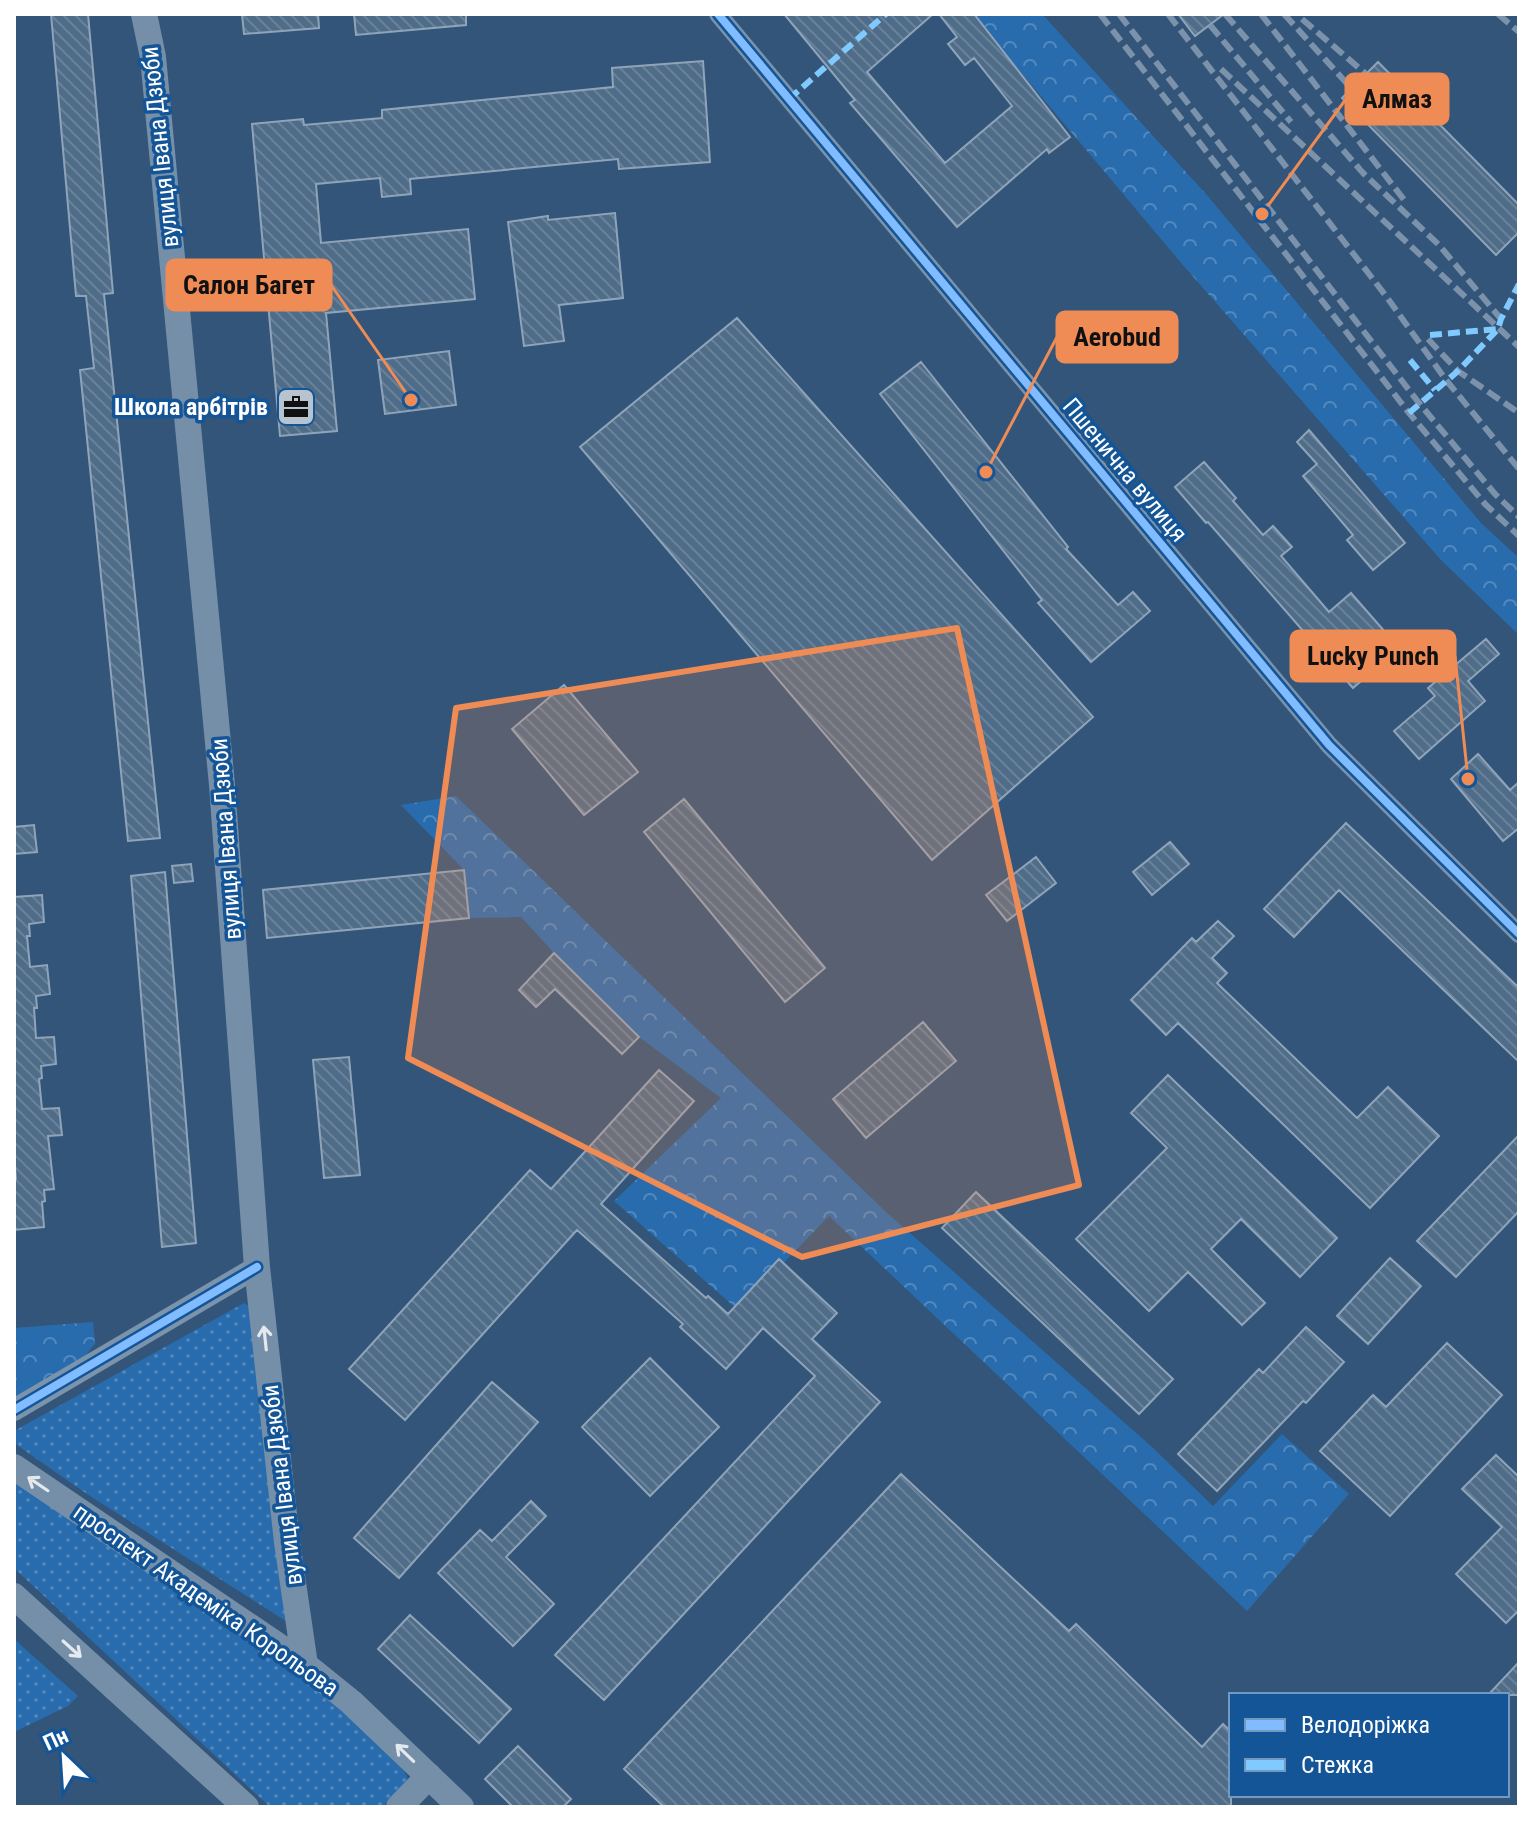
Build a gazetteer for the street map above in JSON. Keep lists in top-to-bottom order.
{
  "streets": {
    "main road": ["вулиця Івана Дзюби", "проспект Академіка Корольова"],
    "street": ["Пшенична вулиця"]
  },
  "crossings": [
    ["вулиця Івана Дзюби", "проспект Академіка Корольова"]
  ],
  "places": {
    "other": [
      "Алмаз",
      "Салон Багет",
      "Aerobud",
      "Lucky Punch"
    ],
    "office": ["Школа арбітрів"]
  },
  "legend": ["Велодоріжка", "Стежка"],
  "north": "top left"
}
